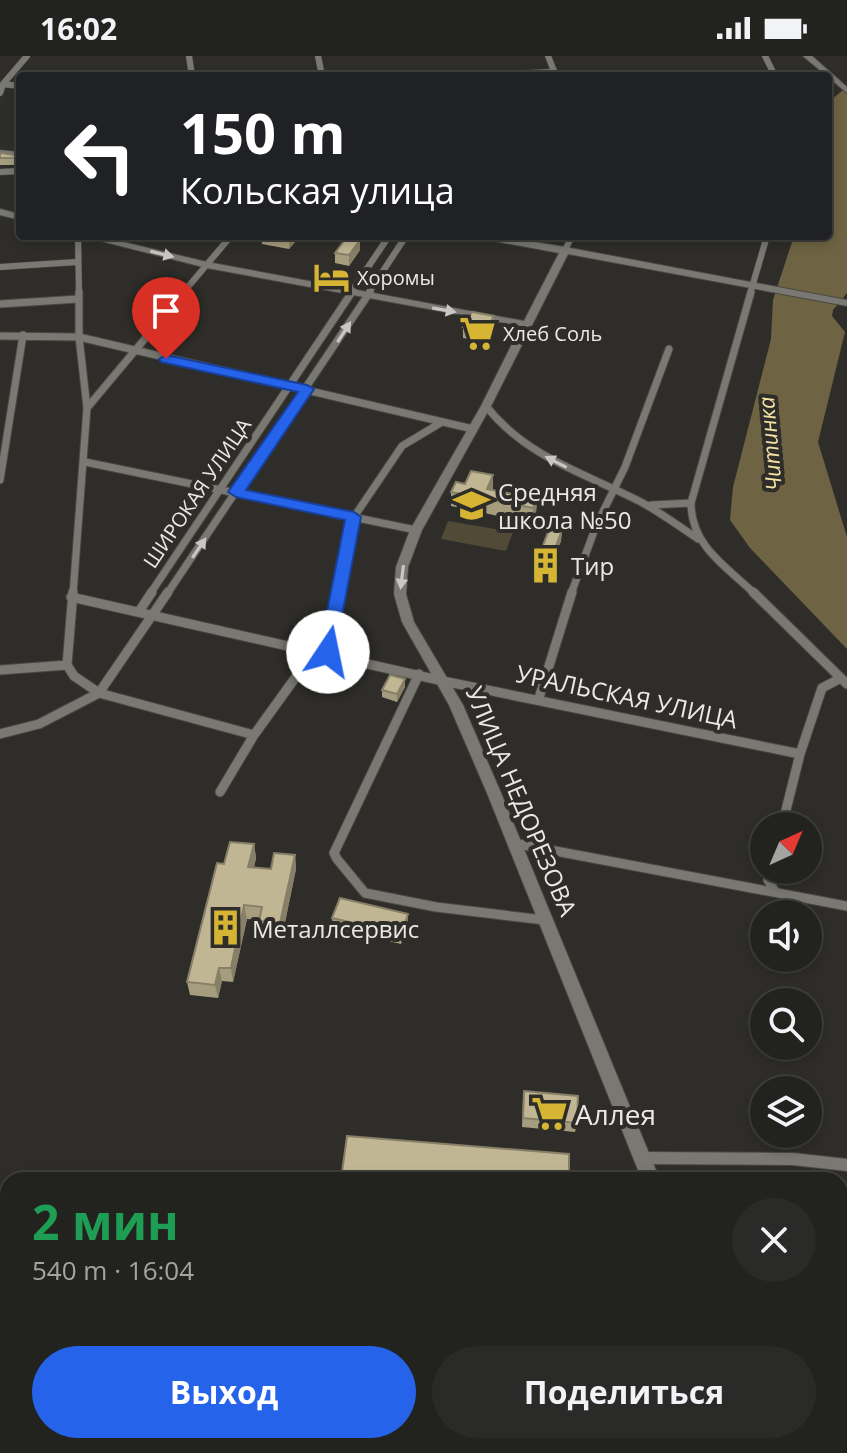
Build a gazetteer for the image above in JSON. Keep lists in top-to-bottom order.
{
  "streets": {
    "main road": ["УЛИЦА НЕДОРЕЗОВА"],
    "street": ["ШИРОКАЯ УЛИЦА", "УРАЛЬСКАЯ УЛИЦА"]
  },
  "crossings": [
    ["ШИРОКАЯ УЛИЦА", "УРАЛЬСКАЯ УЛИЦА"],
    ["УРАЛЬСКАЯ УЛИЦА", "УЛИЦА НЕДОРЕЗОВА"]
  ],
  "water": ["Читинка"],
  "places": {
    "hotel": ["Хоромы"],
    "supermarket": ["Хлеб Соль", "Аллея"],
    "school or university": ["Средняя школа №50"],
    "building": ["Тир", "Металлсервис"]
  },
  "north": "top right",
  "page": {
    "status": "16:02",
    "turn": ["150 m", "Кольская улица"],
    "heading": ["2 мин", "540 m · 16:04"],
    "buttons": ["Выход", "Поделиться"]
  }
}
